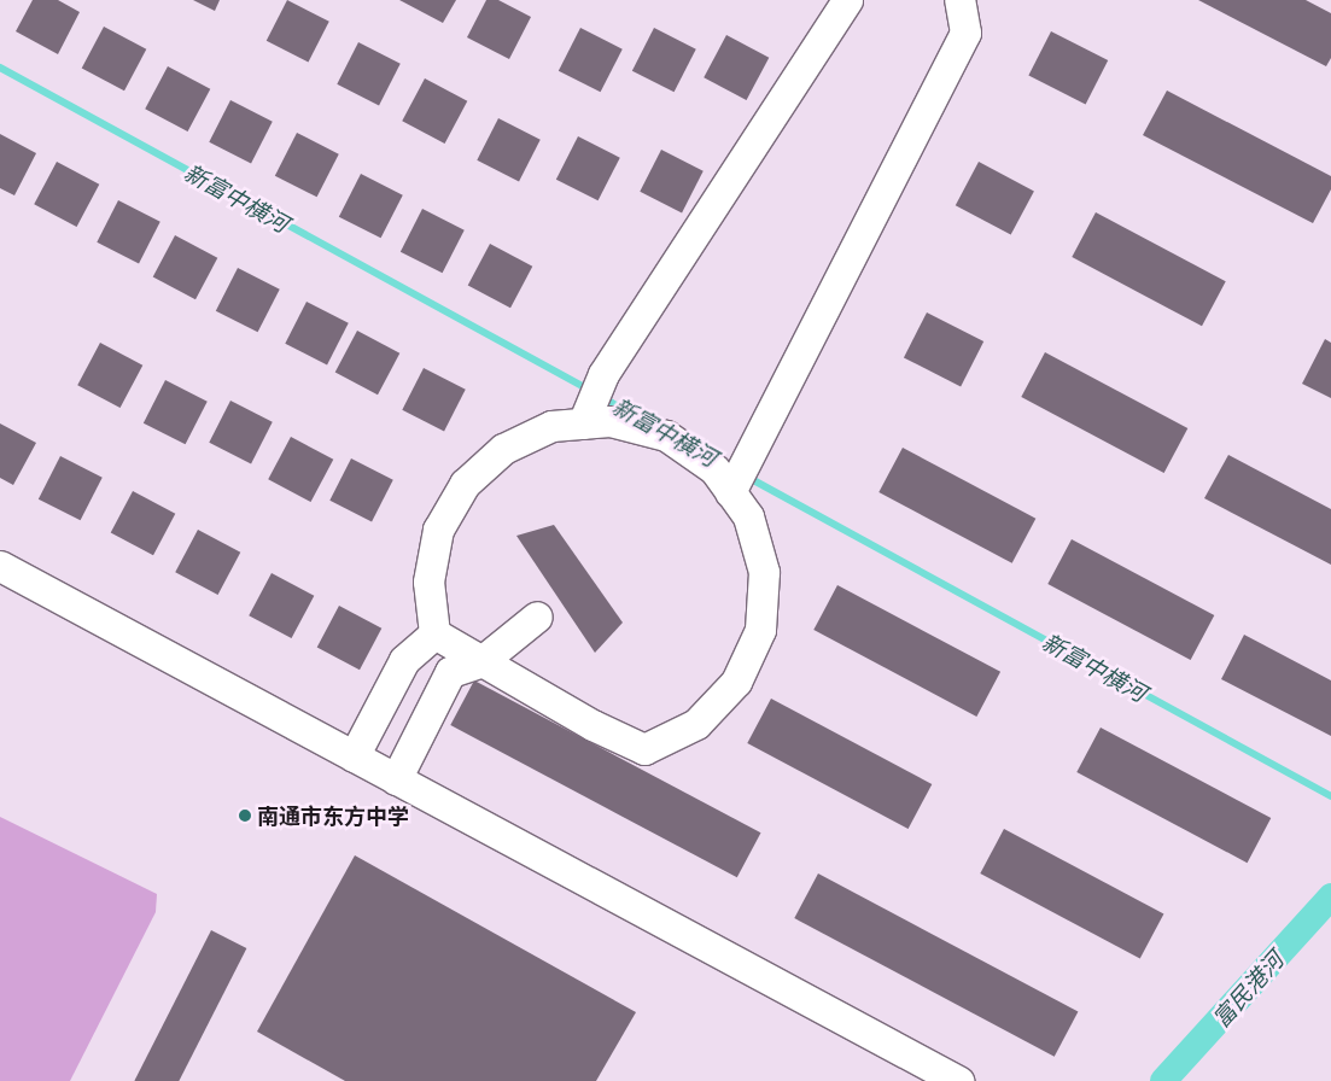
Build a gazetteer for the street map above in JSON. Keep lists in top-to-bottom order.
{
  "water": ["新富中横河", "富民港河"],
  "places": ["南通市东方中学"]
}
